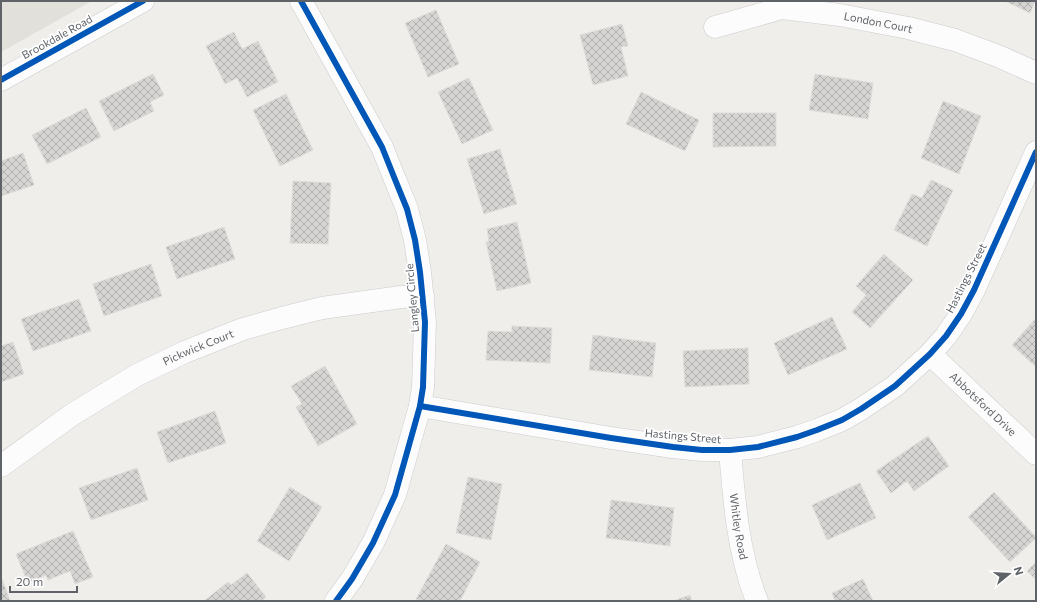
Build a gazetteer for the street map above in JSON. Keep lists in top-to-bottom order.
{
  "streets": {
    "street": [
      "London Court",
      "Brookdale Road",
      "Hastings Street",
      "Langley Circle",
      "Pickwick Court",
      "Abbotsford Drive",
      "Whitley Road"
    ]
  },
  "crossings": [
    ["Hastings Street", "Langley Circle"],
    ["Hastings Street", "Abbotsford Drive"],
    ["Hastings Street", "Whitley Road"],
    ["Langley Circle", "Pickwick Court"]
  ],
  "scale_bar": "20 m",
  "north": "right"
}
